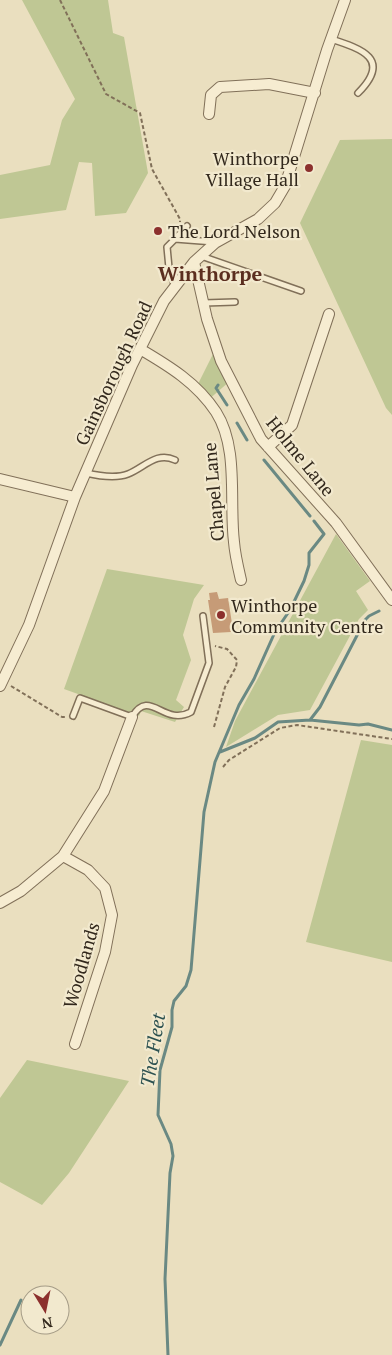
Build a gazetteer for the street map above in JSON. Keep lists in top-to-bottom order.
{
  "streets": {
    "street": [
      "Gainsborough Road",
      "Holme Lane",
      "Chapel Lane",
      "Woodlands"
    ]
  },
  "crossings": [
    ["Gainsborough Road", "Holme Lane"],
    ["Gainsborough Road", "Chapel Lane"]
  ],
  "districts": ["Winthorpe"],
  "water": ["The Fleet"],
  "places": ["Winthorpe Village Hall", "The Lord Nelson", "Winthorpe Community Centre"],
  "north": "bottom"
}
